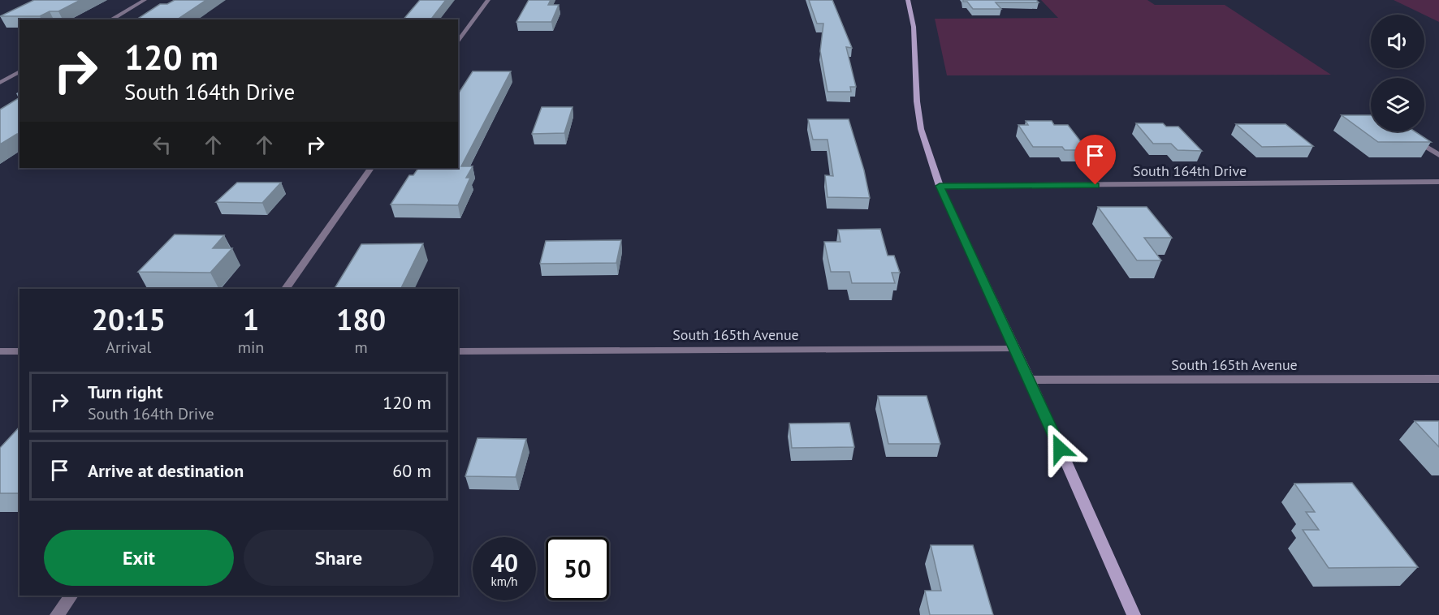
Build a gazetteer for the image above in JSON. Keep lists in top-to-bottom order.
{
  "streets": {
    "street": ["South 164th Drive", "South 165th Avenue"]
  },
  "page": {
    "turn": ["120 m", "South 164th Drive"],
    "eta": [
      "20:15",
      "Arrival",
      "1",
      "min",
      "180",
      "m"
    ],
    "list": [
      {
        "name": "Turn right",
        "note": "South 164th Drive",
        "value": "120 m"
      },
      {
        "name": "Arrive at destination",
        "value": "60 m"
      }
    ],
    "buttons": ["Exit", "Share"],
    "speed": "40 km/h",
    "limit": "50"
  }
}
